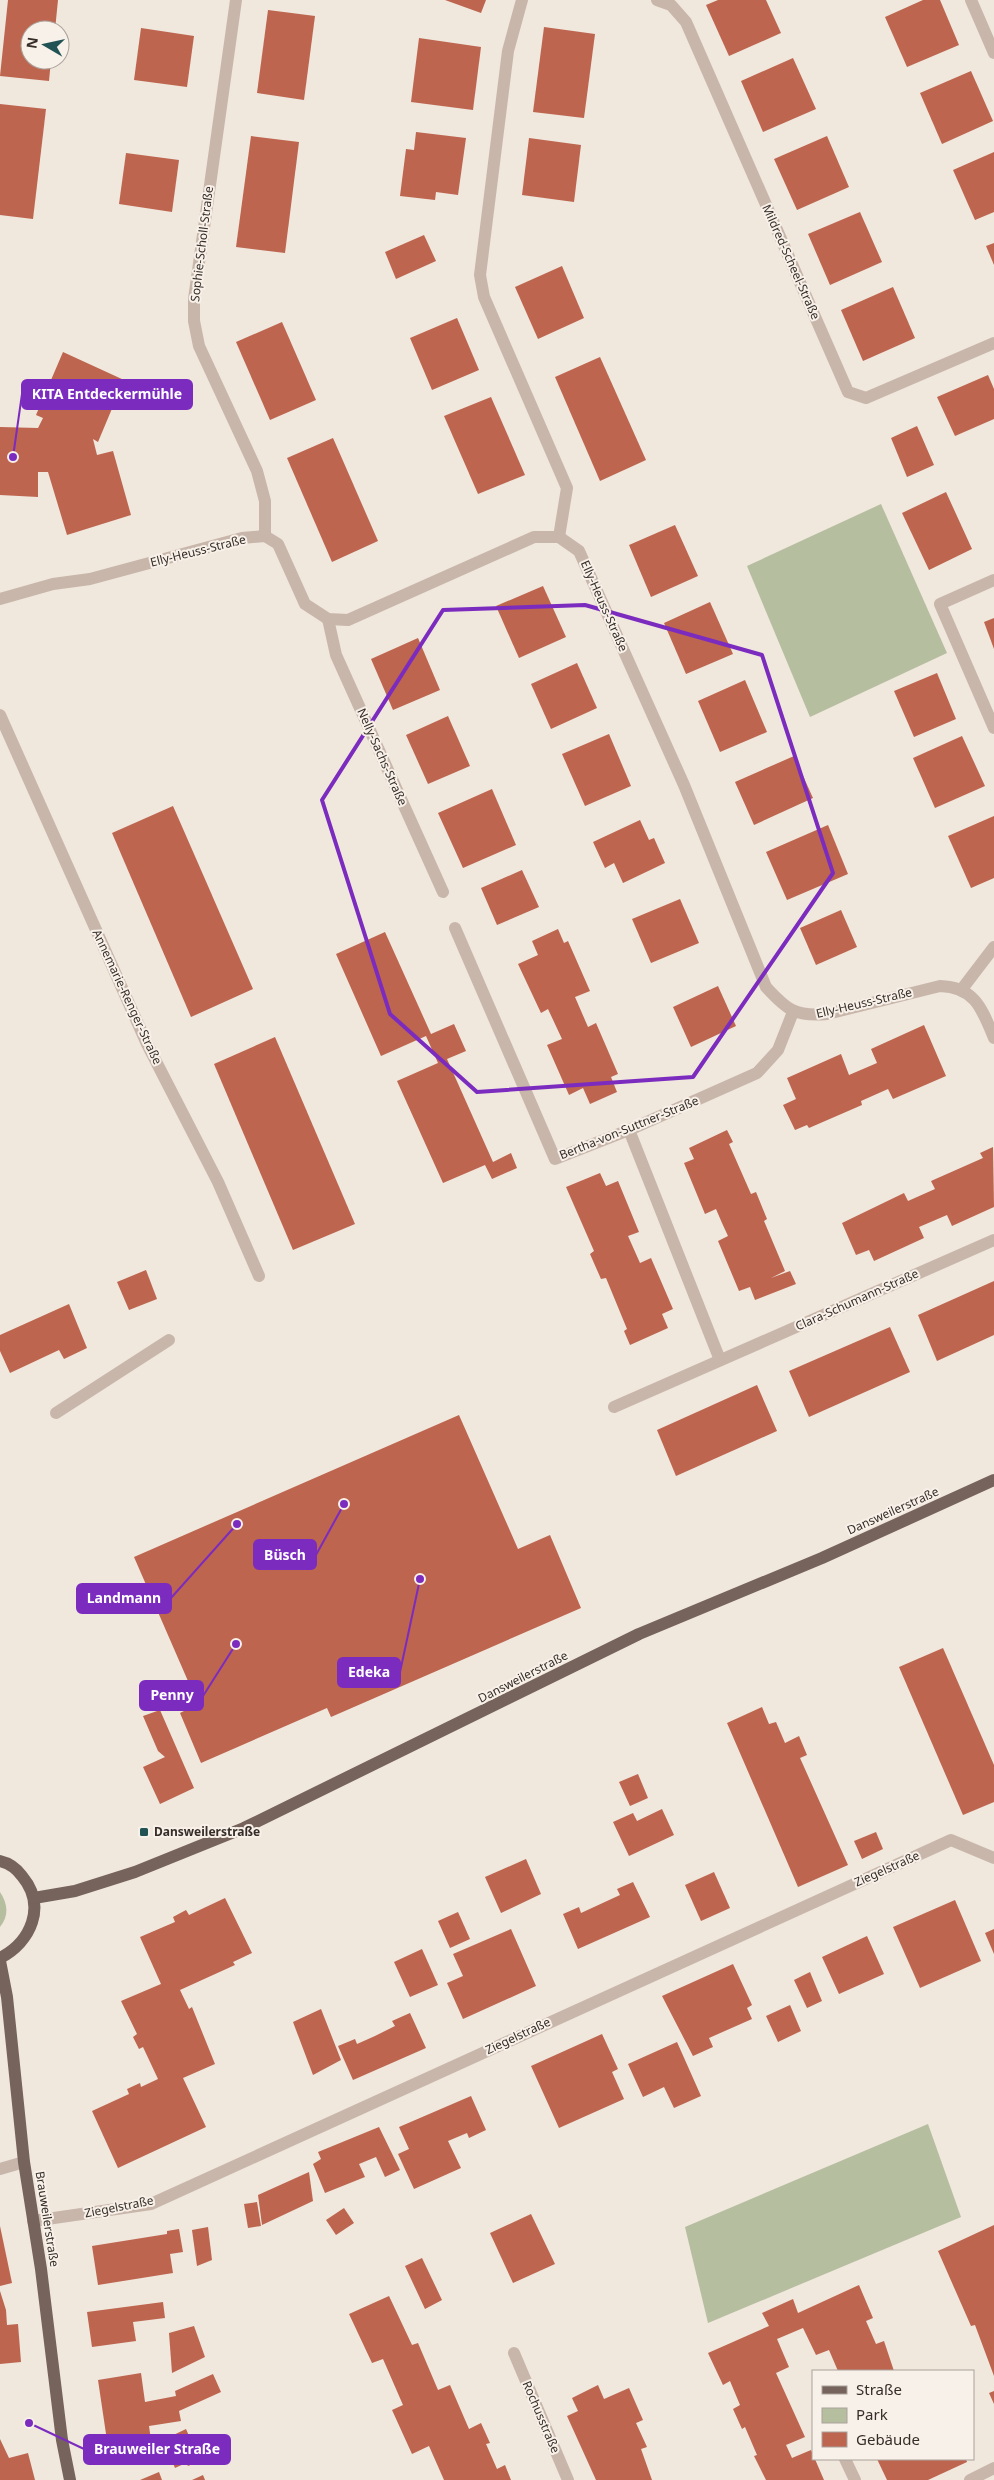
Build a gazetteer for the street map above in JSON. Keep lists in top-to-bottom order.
{
  "streets": {
    "main road": ["Dansweilerstraße", "Brauweilerstraße"],
    "street": [
      "Sophie-Scholl-Straße",
      "Mildred-Scheel-Straße",
      "Elly-Heuss-Straße",
      "Nelly-Sachs-Straße",
      "Annemarie-Renger-Straße",
      "Bertha-von-Suttner-Straße",
      "Clara-Schumann-Straße",
      "Ziegelstraße",
      "Rochusstraße"
    ]
  },
  "crossings": [
    ["Sophie-Scholl-Straße", "Elly-Heuss-Straße"],
    ["Elly-Heuss-Straße", "Bertha-von-Suttner-Straße"],
    ["Dansweilerstraße", "Brauweilerstraße"],
    ["Ziegelstraße", "Brauweilerstraße"]
  ],
  "places": {
    "other": [
      "KITA Entdeckermühle",
      "Büsch",
      "Landmann",
      "Edeka",
      "Penny",
      "Brauweiler Straße"
    ],
    "transit": ["Dansweilerstraße"]
  },
  "legend": ["Straße", "Park", "Gebäude"],
  "north": "left"
}
